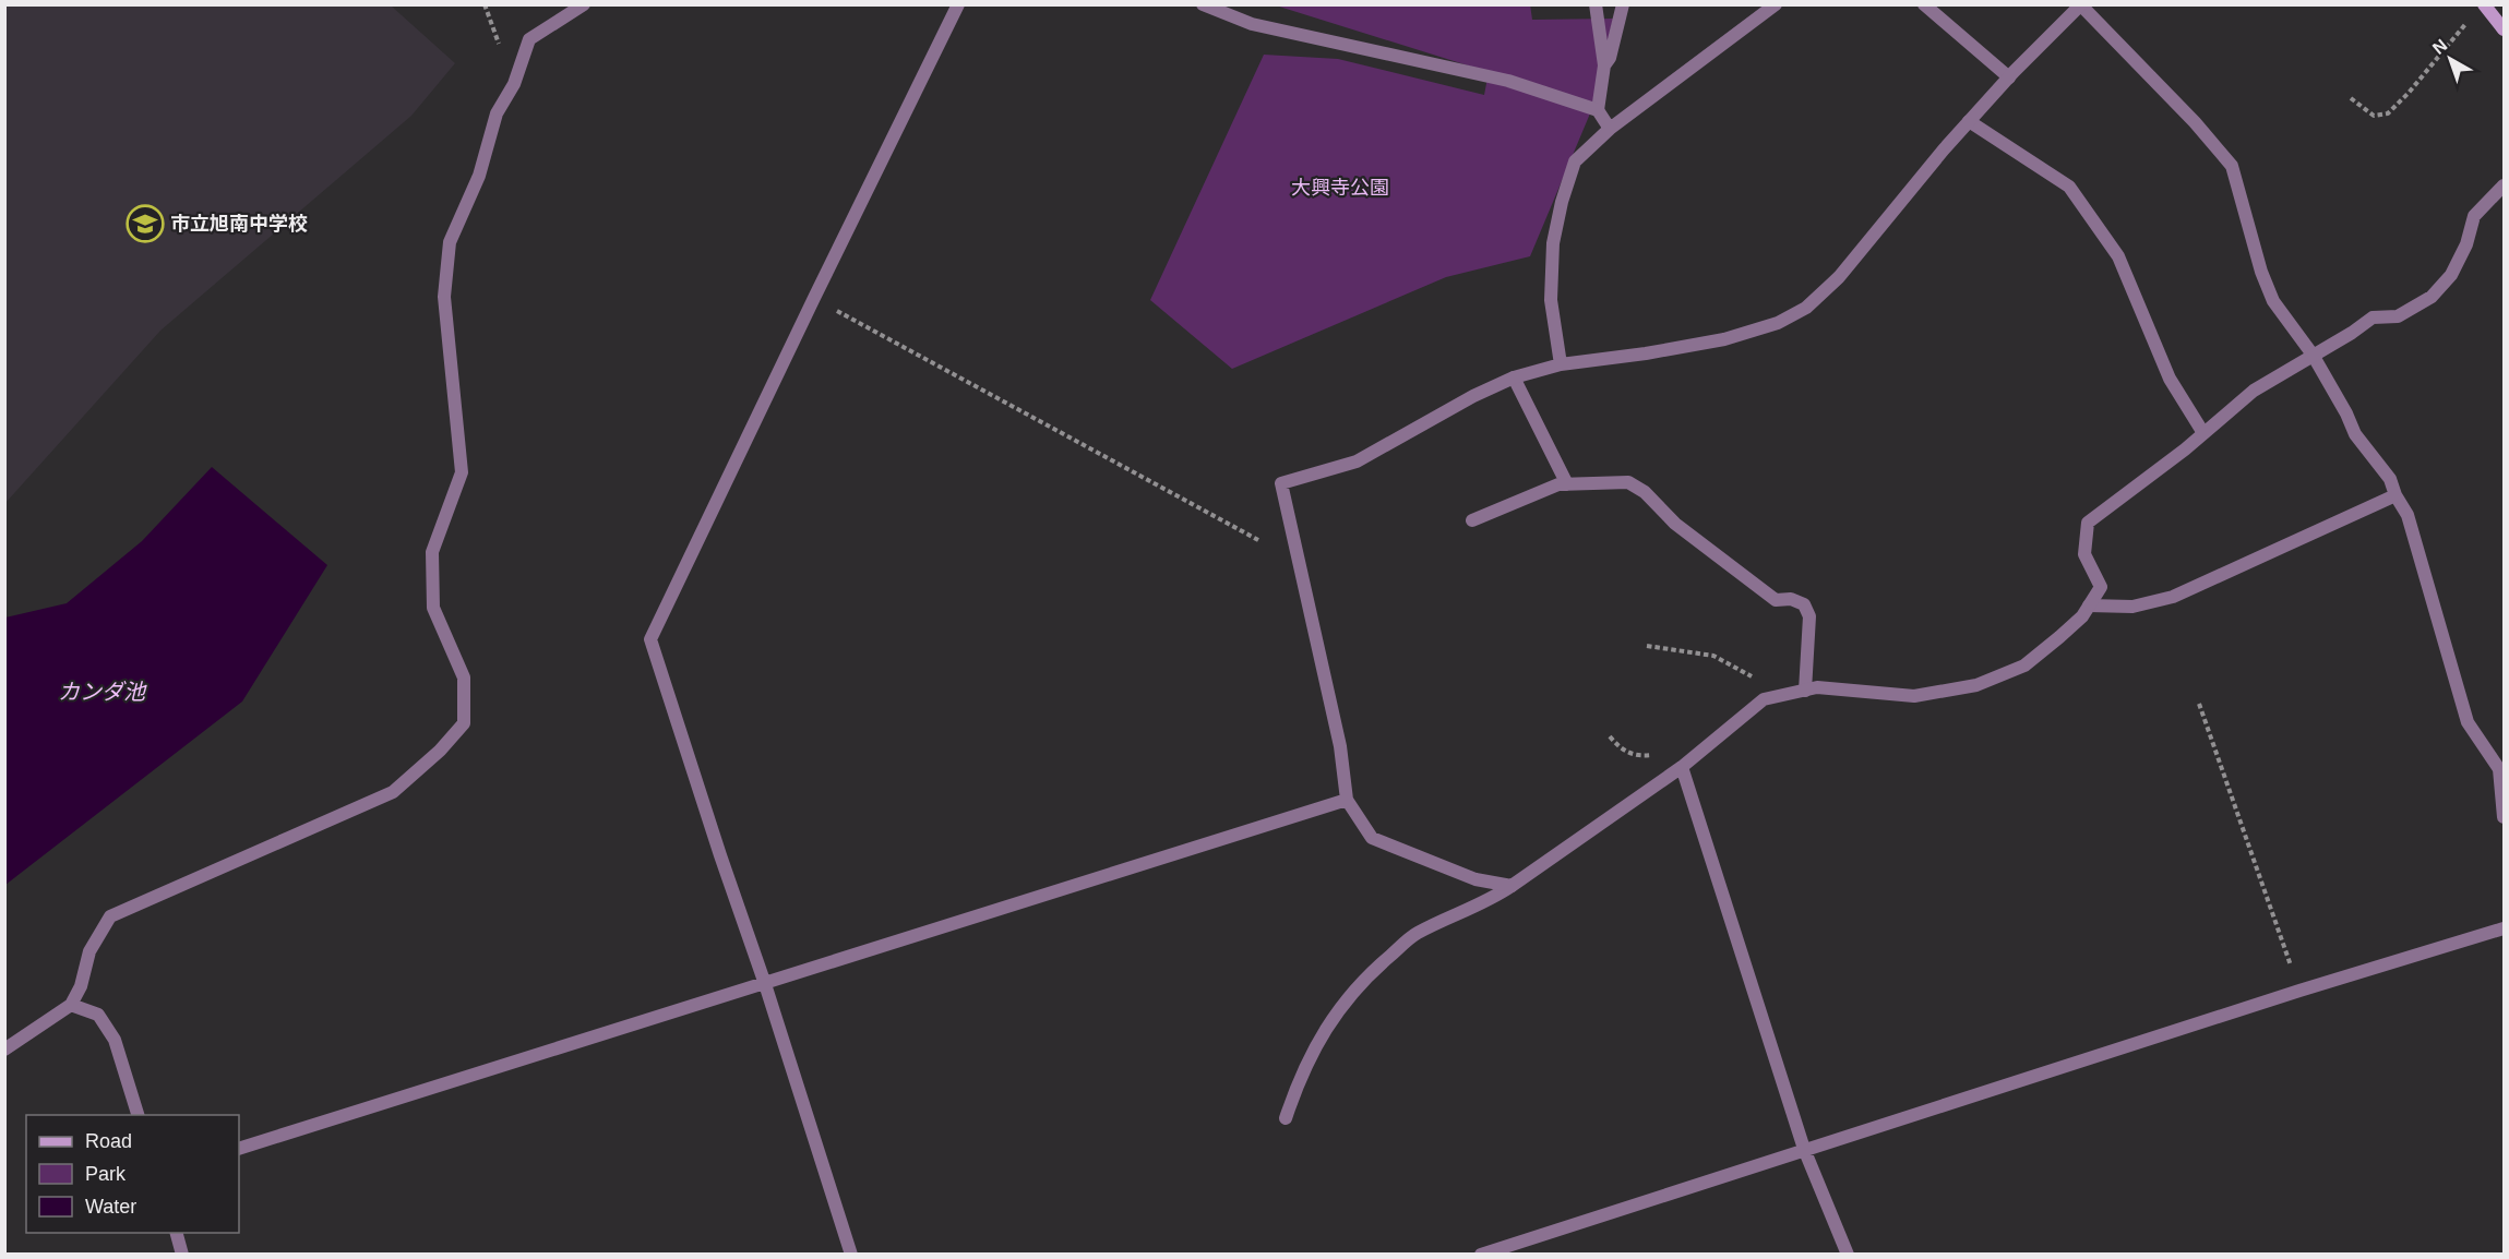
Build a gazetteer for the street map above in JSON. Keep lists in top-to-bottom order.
{
  "water": ["カンダ池"],
  "parks": ["大興寺公園"],
  "places": {
    "school or university": ["市立旭南中学校"]
  },
  "legend": ["Road", "Park", "Water"],
  "north": "top left"
}
